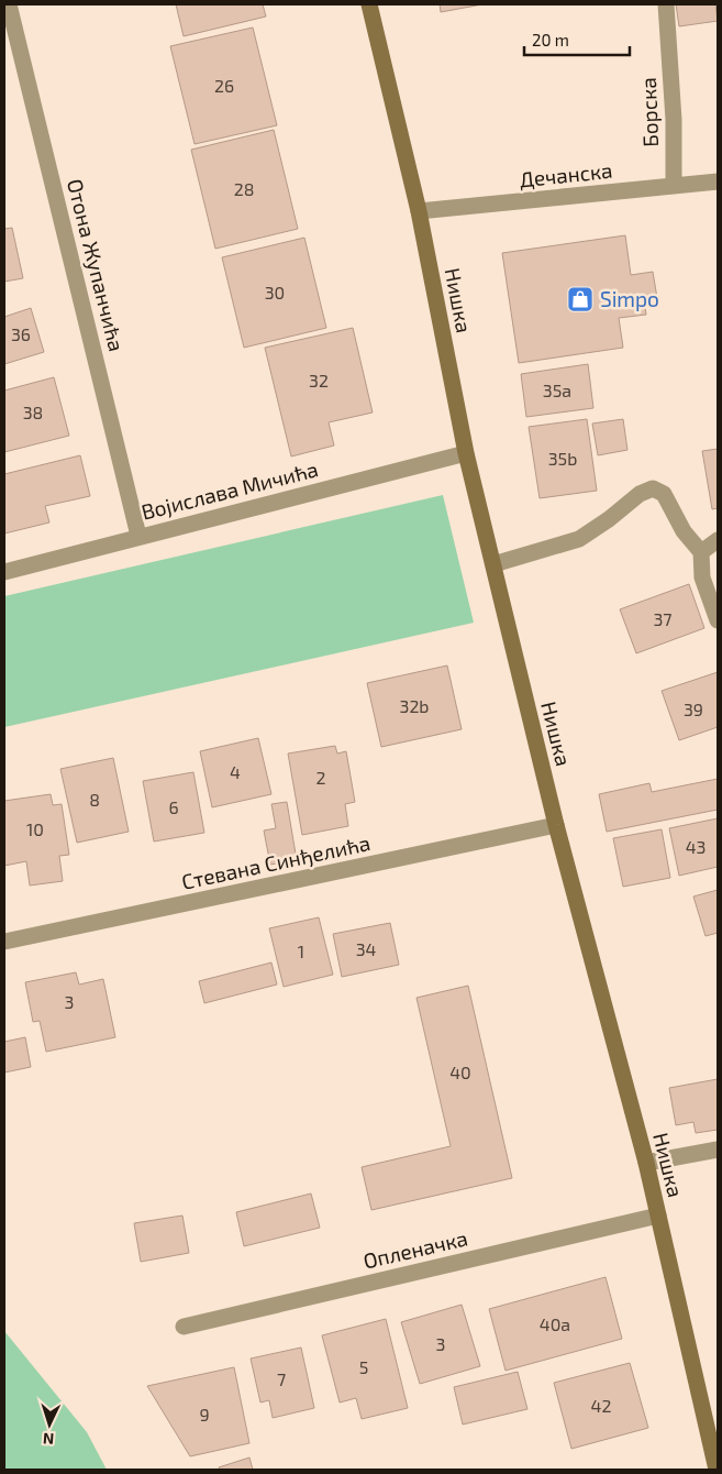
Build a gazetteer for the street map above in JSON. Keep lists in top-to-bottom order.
{
  "streets": {
    "main road": ["Нишка"],
    "street": [
      "Борска",
      "Дечанска",
      "Отона Жупанчића",
      "Војислава Мичића",
      "Стевана Синђелића",
      "Опленачка"
    ]
  },
  "crossings": [
    ["Борска", "Дечанска"],
    ["Дечанска", "Нишка"],
    ["Отона Жупанчића", "Војислава Мичића"],
    ["Нишка", "Војислава Мичића"],
    ["Нишка", "Стевана Синђелића"],
    ["Нишка", "Опленачка"]
  ],
  "places": {
    "shop": ["Simpo"]
  },
  "house_numbers": [
    "26",
    "28",
    "30",
    "36",
    "32",
    "35a",
    "38",
    "35b",
    "37",
    "32b",
    "39",
    "4",
    "2",
    "8",
    "6",
    "10",
    "43",
    "34",
    "1",
    "3",
    "40",
    "40a",
    "3",
    "5",
    "7",
    "42",
    "9"
  ],
  "scale_bar": "20 m",
  "north": "bottom"
}
